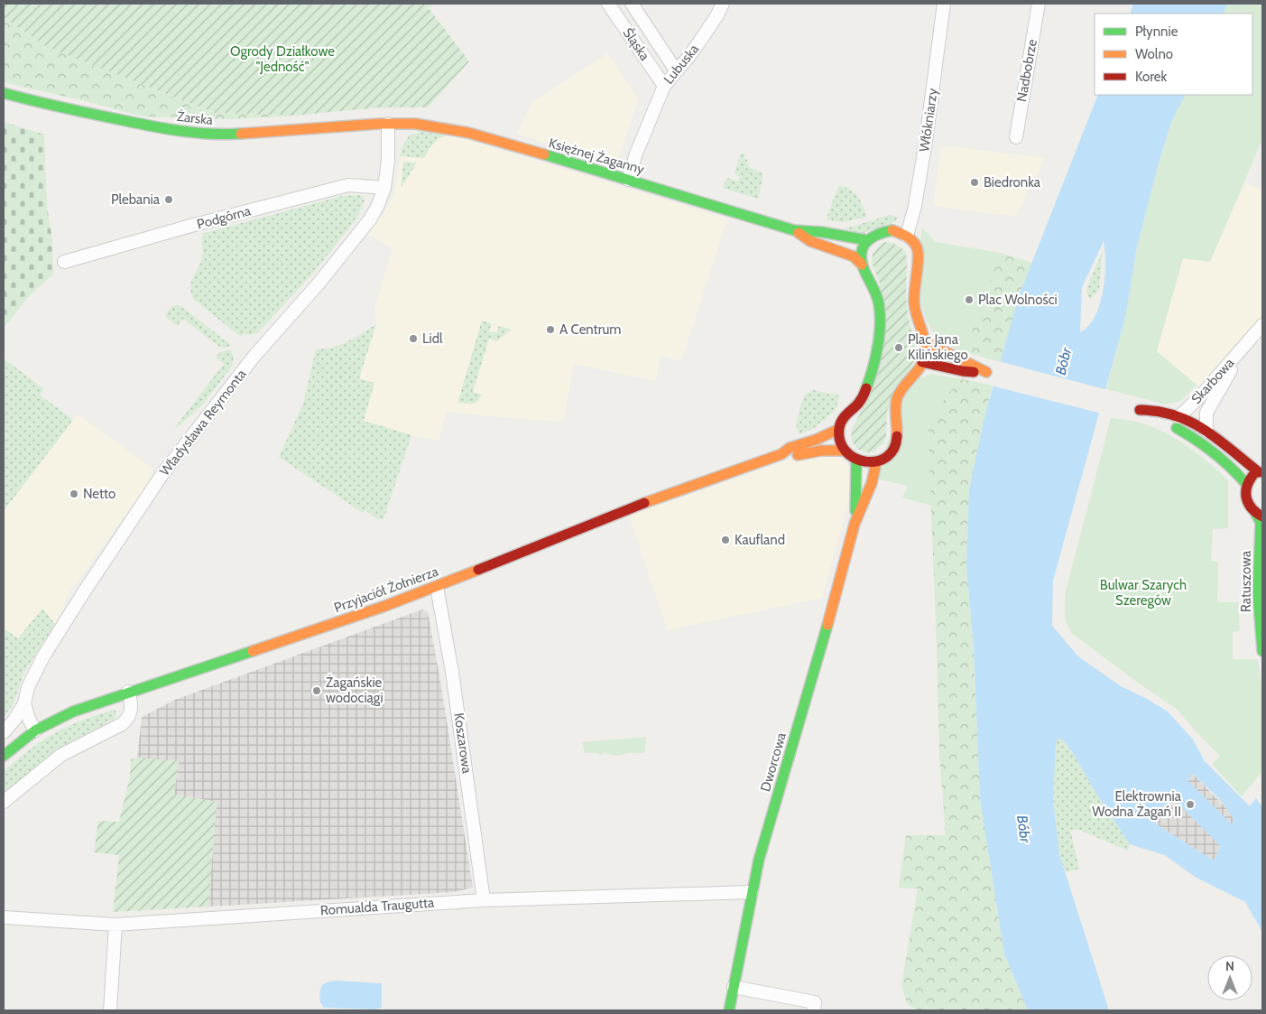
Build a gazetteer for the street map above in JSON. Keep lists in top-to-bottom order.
{
  "streets": {
    "main road": [
      "Żarska",
      "Księżnej Żaganny",
      "Ratuszowa",
      "Przyjaciół Żołnierza",
      "Dworcowa"
    ],
    "street": [
      "Śląska",
      "Lubuska",
      "Nadbobrze",
      "Włókniarzy",
      "Podgórna",
      "Skarbowa",
      "Władysława Reymonta",
      "Koszarowa",
      "Romualda Traugutta"
    ]
  },
  "crossings": [
    ["Śląska", "Lubuska"],
    ["Lubuska", "Księżnej Żaganny"],
    ["Żarska", "Księżnej Żaganny"],
    ["Żarska", "Władysława Reymonta"],
    ["Księżnej Żaganny", "Władysława Reymonta"],
    ["Podgórna", "Władysława Reymonta"],
    ["Przyjaciół Żołnierza", "Koszarowa"],
    ["Koszarowa", "Romualda Traugutta"],
    ["Dworcowa", "Romualda Traugutta"]
  ],
  "water": ["Bóbr"],
  "parks": ["Ogrody Działkowe \"Jedność\"", "Bulwar Szarych Szeregów"],
  "places": [
    "Biedronka",
    "Plebania",
    "Plac Wolności",
    "A Centrum",
    "Lidl",
    "Plac Jana Kilińskiego",
    "Netto",
    "Kaufland",
    "Żagańskie wodociągi",
    "Elektrownia Wodna Żagań II"
  ],
  "legend": ["Płynnie", "Wolno", "Korek"],
  "north": "top"
}
